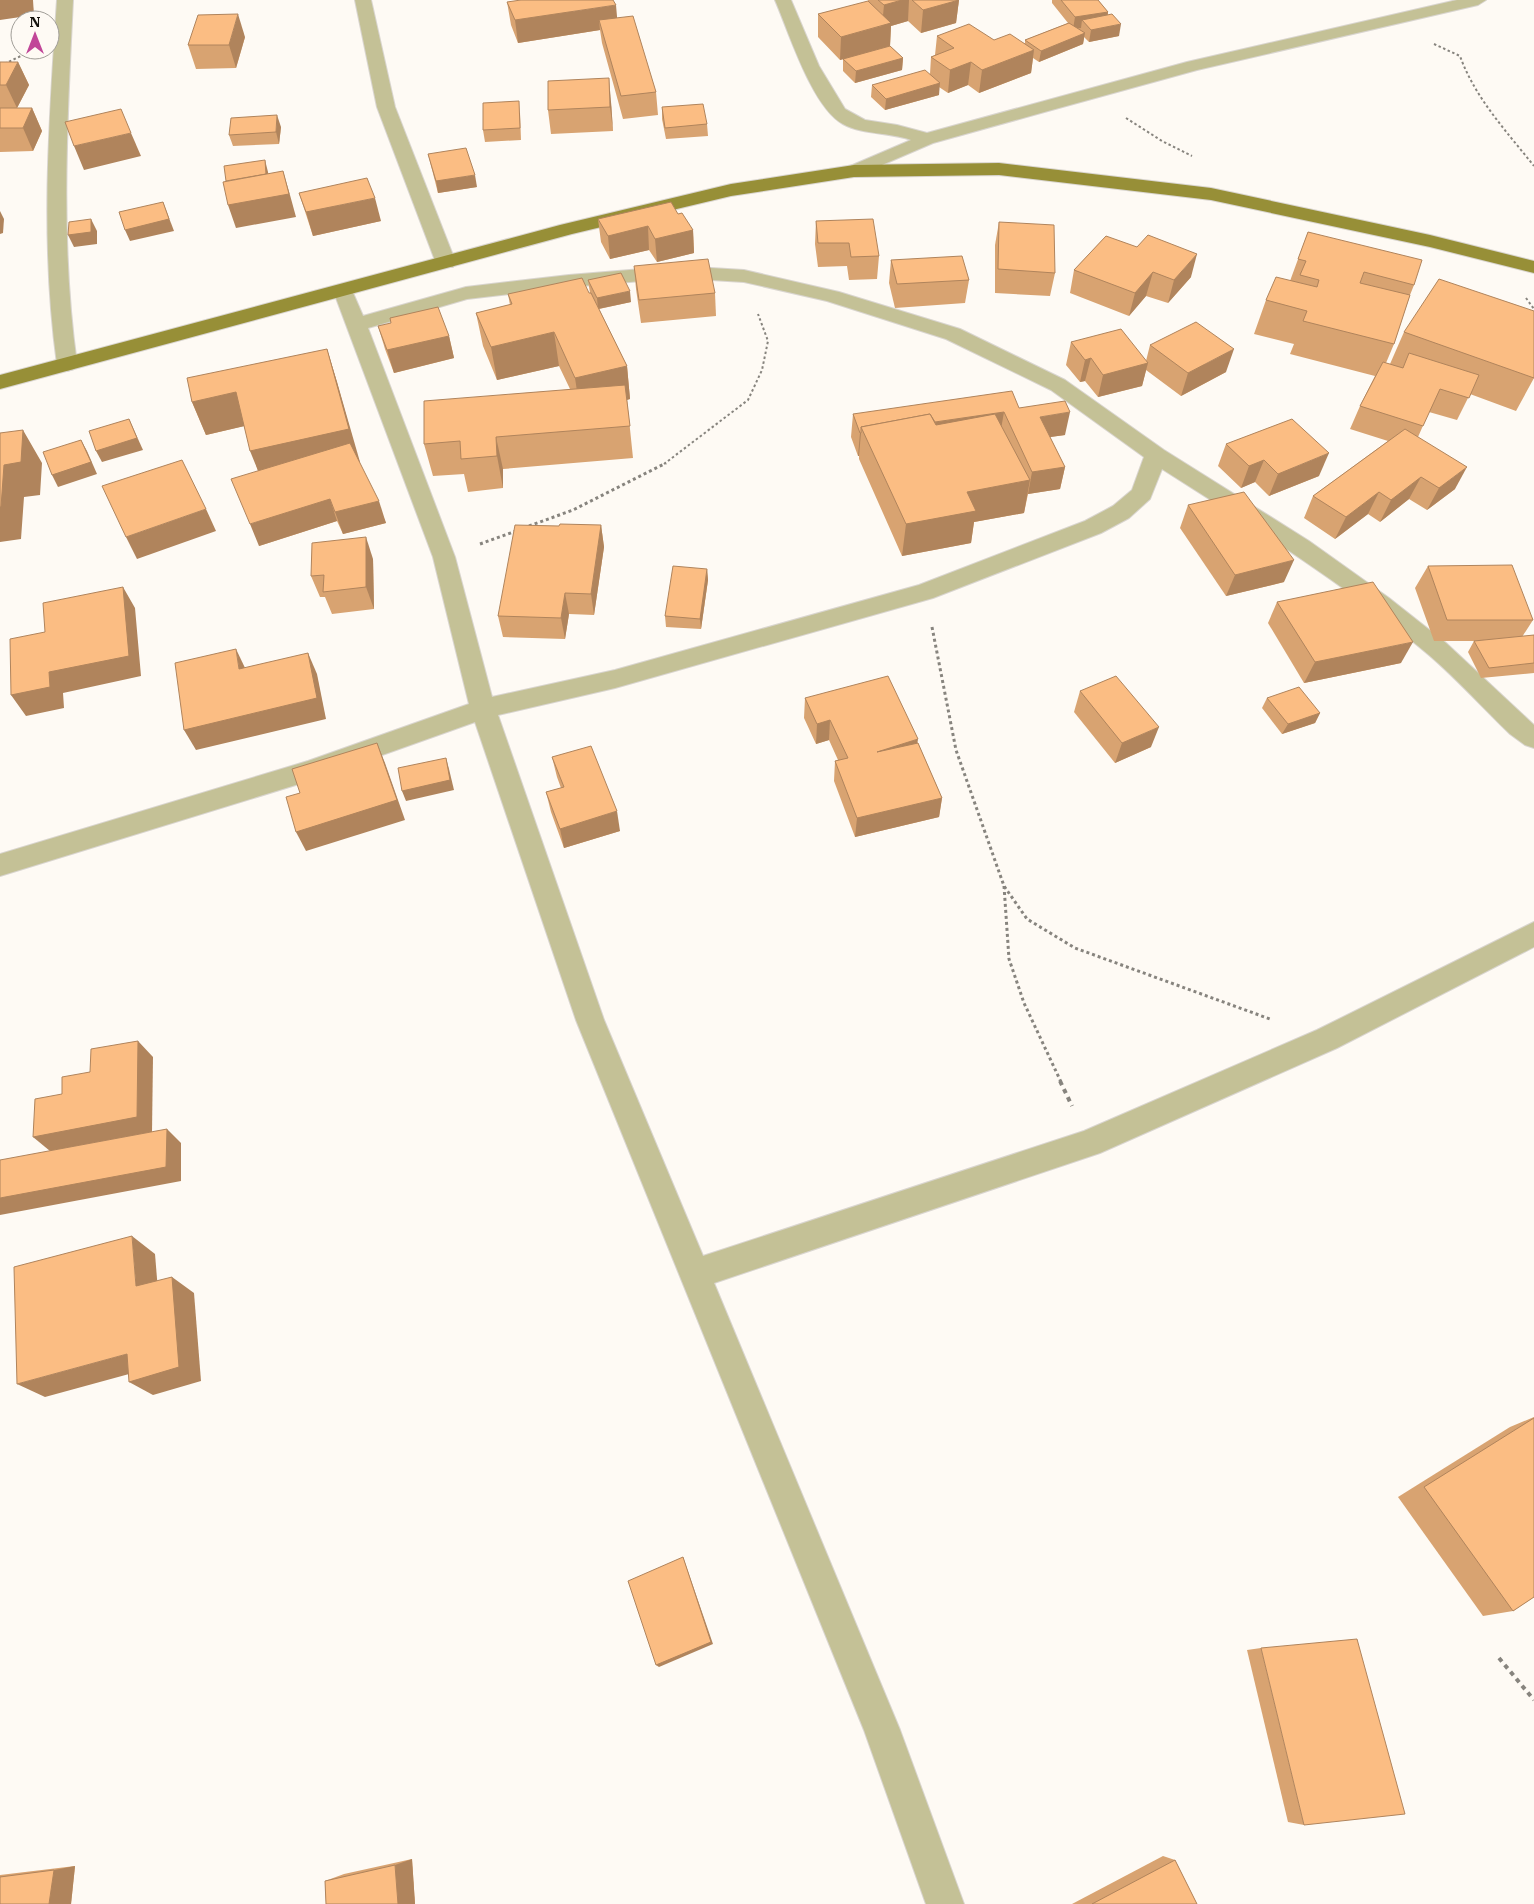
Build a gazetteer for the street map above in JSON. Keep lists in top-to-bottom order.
{
  "north": "top"
}
